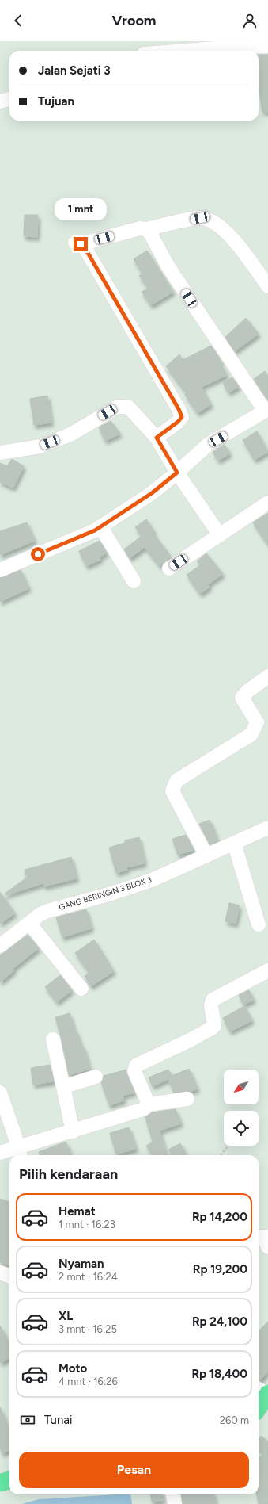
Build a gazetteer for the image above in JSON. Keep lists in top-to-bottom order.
{
  "streets": {
    "street": ["GANG BERINGIN 3 BLOK 3"]
  },
  "north": "bottom left",
  "page": {
    "header": "Vroom",
    "banner": ["Jalan Sejati 3", "Tujuan"],
    "bubble": "1 mnt",
    "heading": "Pilih kendaraan",
    "list": [
      {
        "name": "Hemat",
        "note": "1 mnt · 16:23",
        "value": "Rp 14,200"
      },
      {
        "name": "Nyaman",
        "note": "2 mnt · 16:24",
        "value": "Rp 19,200"
      },
      {
        "name": "XL",
        "note": "3 mnt · 16:25",
        "value": "Rp 24,100"
      },
      {
        "name": "Moto",
        "note": "4 mnt · 16:26",
        "value": "Rp 18,400"
      }
    ],
    "pay": ["Tunai", "260 m"],
    "buttons": "Pesan"
  }
}
